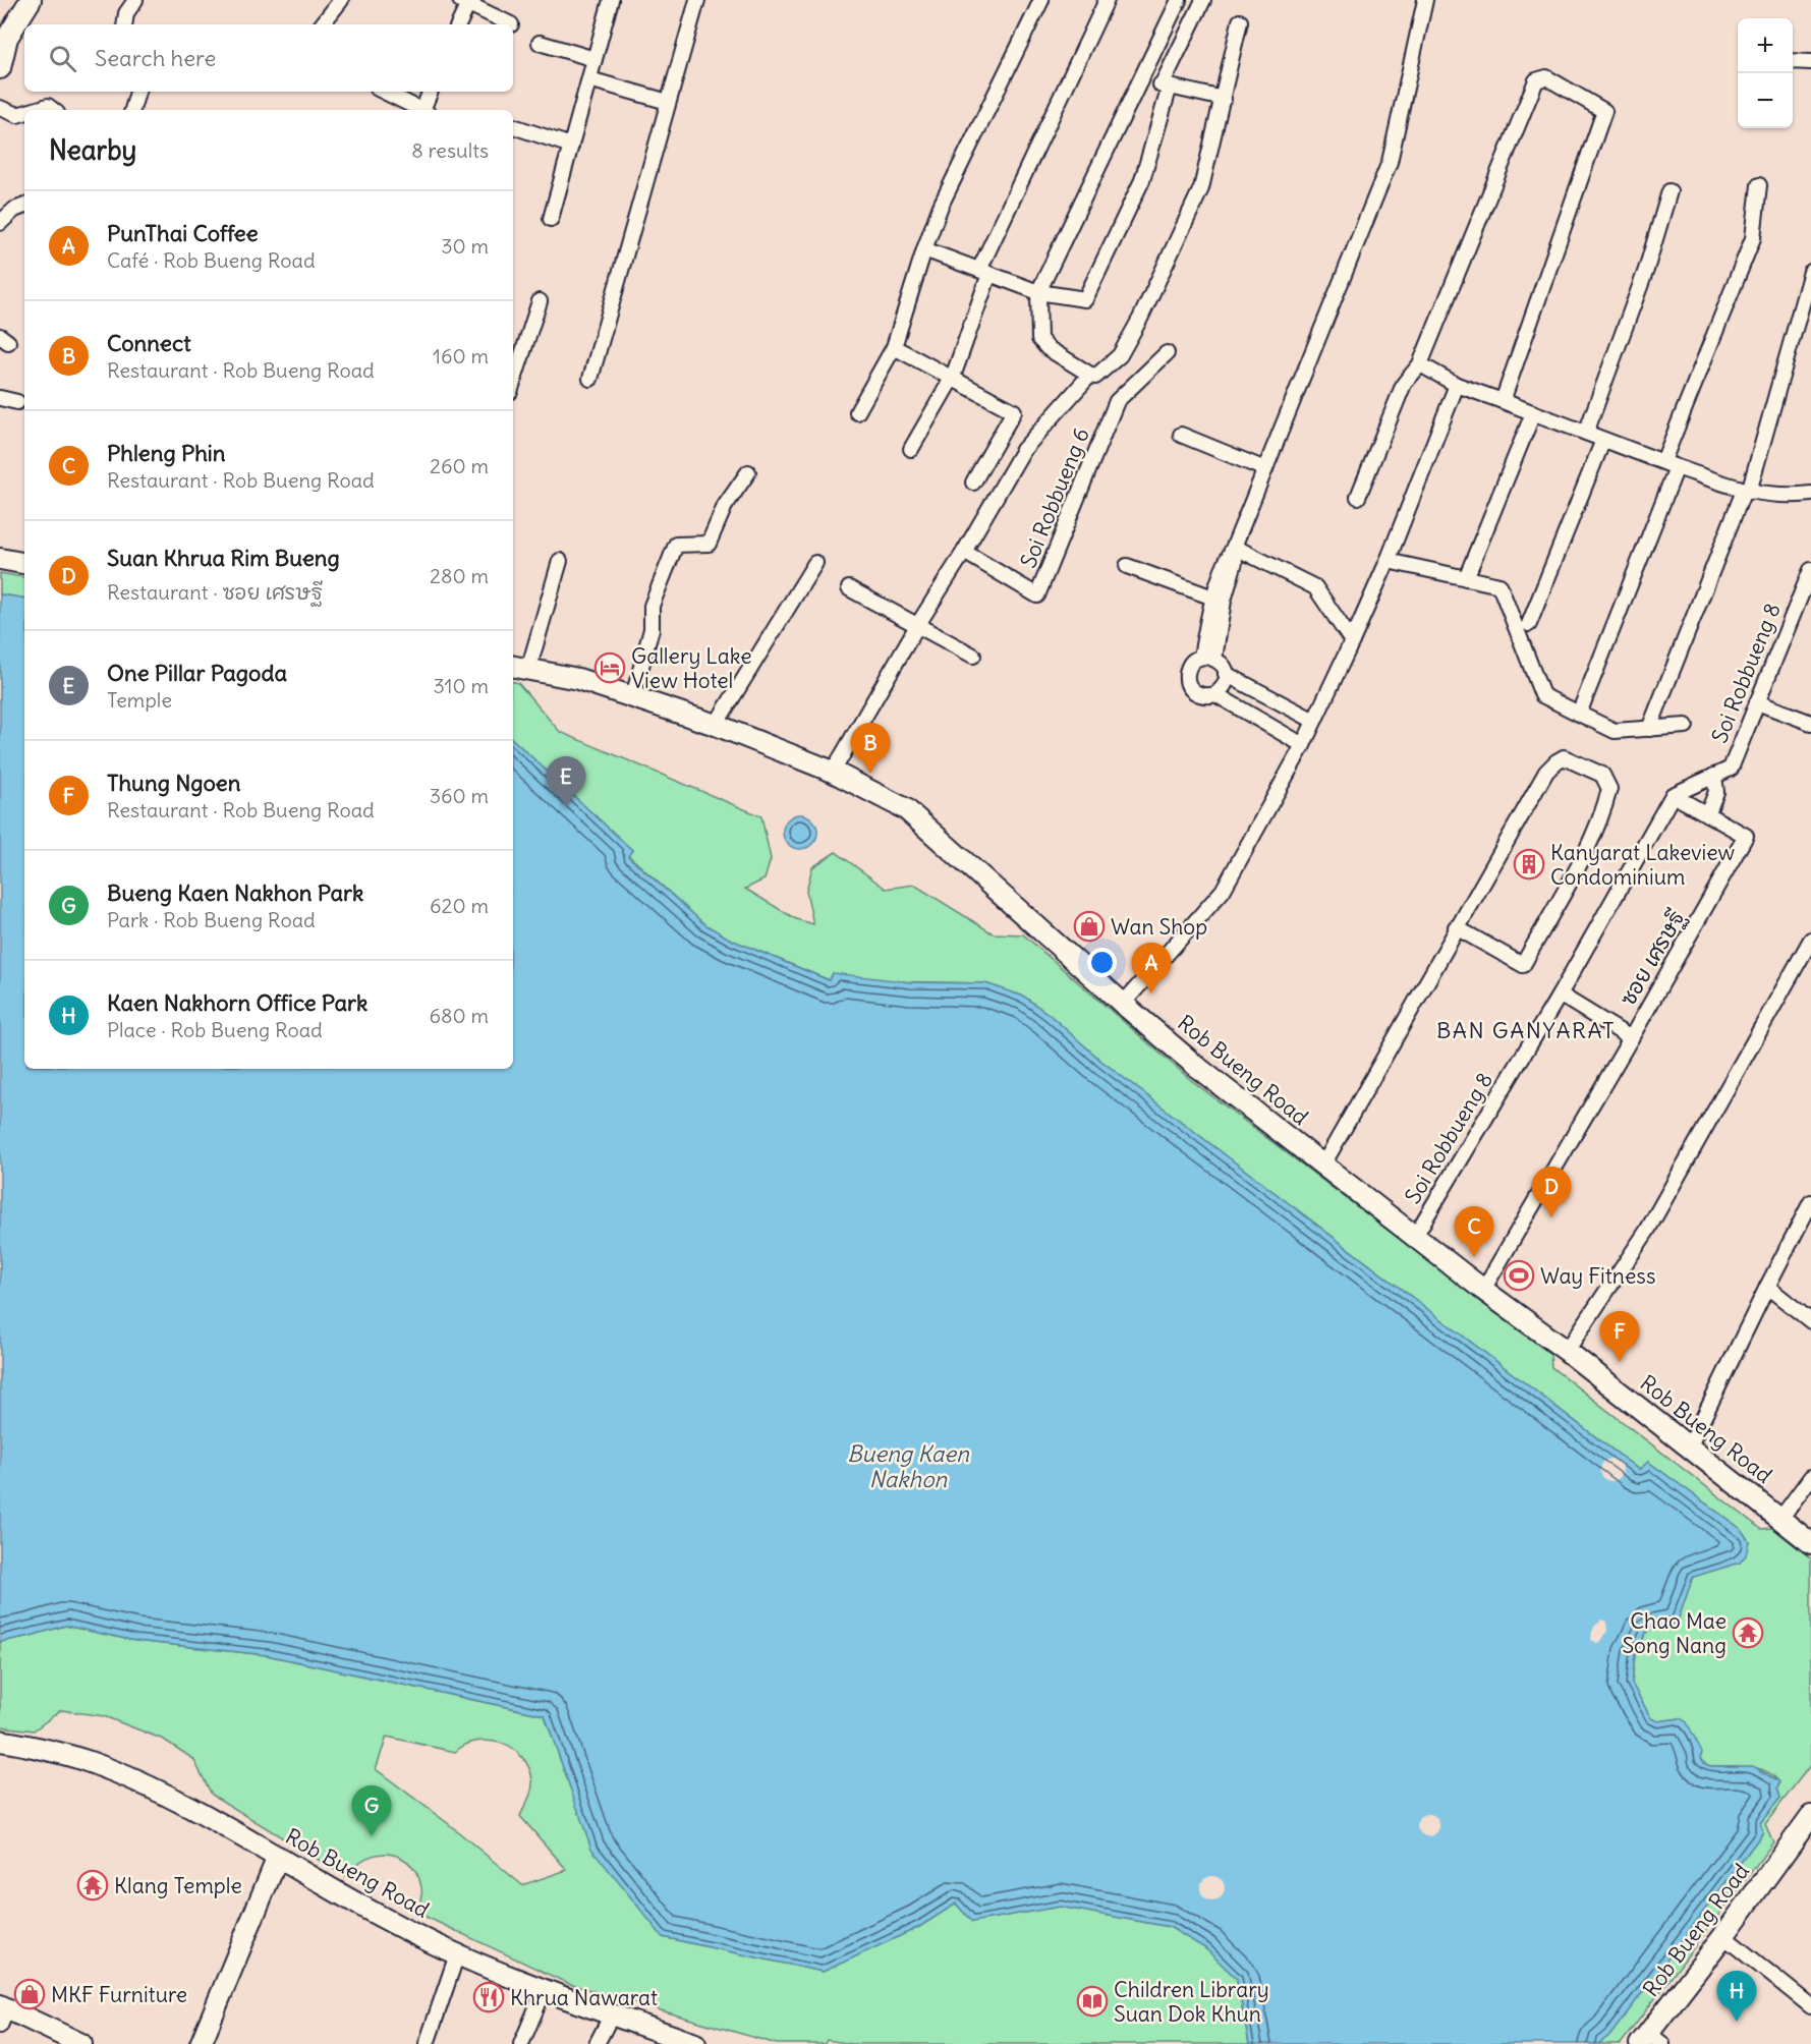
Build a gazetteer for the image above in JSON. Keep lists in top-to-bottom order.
{
  "streets": {
    "street": [
      "Soi Robbueng 6",
      "Soi Robbueng 8",
      "ซอย เศรษฐี",
      "Rob Bueng Road"
    ]
  },
  "crossings": [
    ["Soi Robbueng 8", "ซอย เศรษฐี"],
    ["Soi Robbueng 8", "Rob Bueng Road"],
    ["ซอย เศรษฐี", "Rob Bueng Road"]
  ],
  "districts": ["BAN GANYARAT"],
  "water": ["Bueng Kaen Nakhon"],
  "places": {
    "hotel": ["Gallery Lake View Hotel"],
    "building": ["Kanyarat Lakeview Condominium"],
    "shop": ["Wan Shop", "MKF Furniture"],
    "sports": ["Way Fitness"],
    "temple": ["Chao Mae Song Nang", "Klang Temple"],
    "restaurant": ["Khrua Nawarat"],
    "library": ["Children Library Suan Dok Khun"]
  },
  "page": {
    "map_buttons": ["+", "−"],
    "search": "Search here",
    "heading": ["Nearby", "8 results"],
    "list": [
      {
        "mark": "A",
        "name": "PunThai Coffee",
        "note": "Café · Rob Bueng Road",
        "value": "30 m"
      },
      {
        "mark": "B",
        "name": "Connect",
        "note": "Restaurant · Rob Bueng Road",
        "value": "160 m"
      },
      {
        "mark": "C",
        "name": "Phleng Phin",
        "note": "Restaurant · Rob Bueng Road",
        "value": "260 m"
      },
      {
        "mark": "D",
        "name": "Suan Khrua Rim Bueng",
        "note": "Restaurant · ซอย เศรษฐี",
        "value": "280 m"
      },
      {
        "mark": "E",
        "name": "One Pillar Pagoda",
        "note": "Temple",
        "value": "310 m"
      },
      {
        "mark": "F",
        "name": "Thung Ngoen",
        "note": "Restaurant · Rob Bueng Road",
        "value": "360 m"
      },
      {
        "mark": "G",
        "name": "Bueng Kaen Nakhon Park",
        "note": "Park · Rob Bueng Road",
        "value": "620 m"
      },
      {
        "mark": "H",
        "name": "Kaen Nakhorn Office Park",
        "note": "Place · Rob Bueng Road",
        "value": "680 m"
      }
    ],
    "pins": [
      "B",
      "E",
      "A",
      "D",
      "C",
      "F",
      "G",
      "H"
    ]
  }
}
